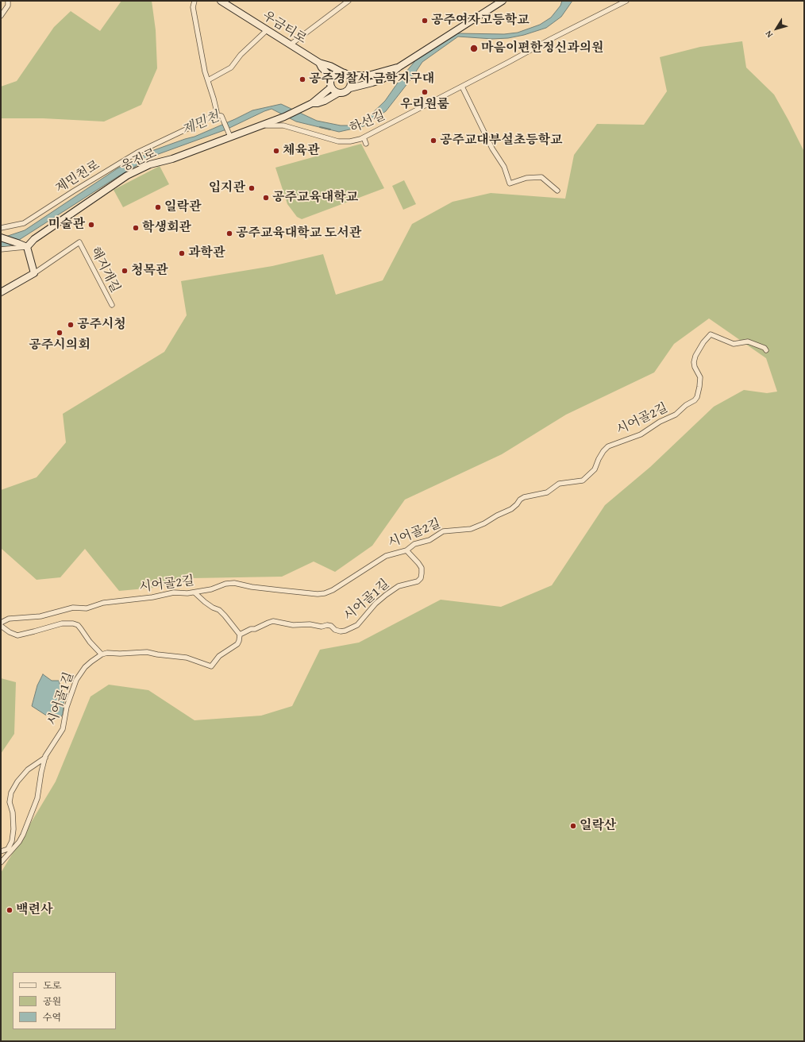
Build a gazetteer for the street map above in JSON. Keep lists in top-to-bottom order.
{
  "streets": {
    "main road": ["우금티로", "웅진로"],
    "street": [
      "하선길",
      "제민천로",
      "해지개길",
      "시어골2길",
      "시어골1길"
    ]
  },
  "crossings": [
    ["하선길", "웅진로"],
    ["시어골2길", "시어골1길"]
  ],
  "water": ["제민천"],
  "places": [
    "공주여자고등학교",
    "마음이편한정신과의원",
    "공주경찰서 금학지구대",
    "우리원룸",
    "공주교대부설초등학교",
    "체육관",
    "입지관",
    "공주교육대학교",
    "일락관",
    "미술관",
    "학생회관",
    "공주교육대학교 도서관",
    "과학관",
    "청목관",
    "공주시청",
    "공주시의회",
    "일락산",
    "백련사"
  ],
  "legend": ["도로", "공원", "수역"],
  "north": "bottom left"
}
